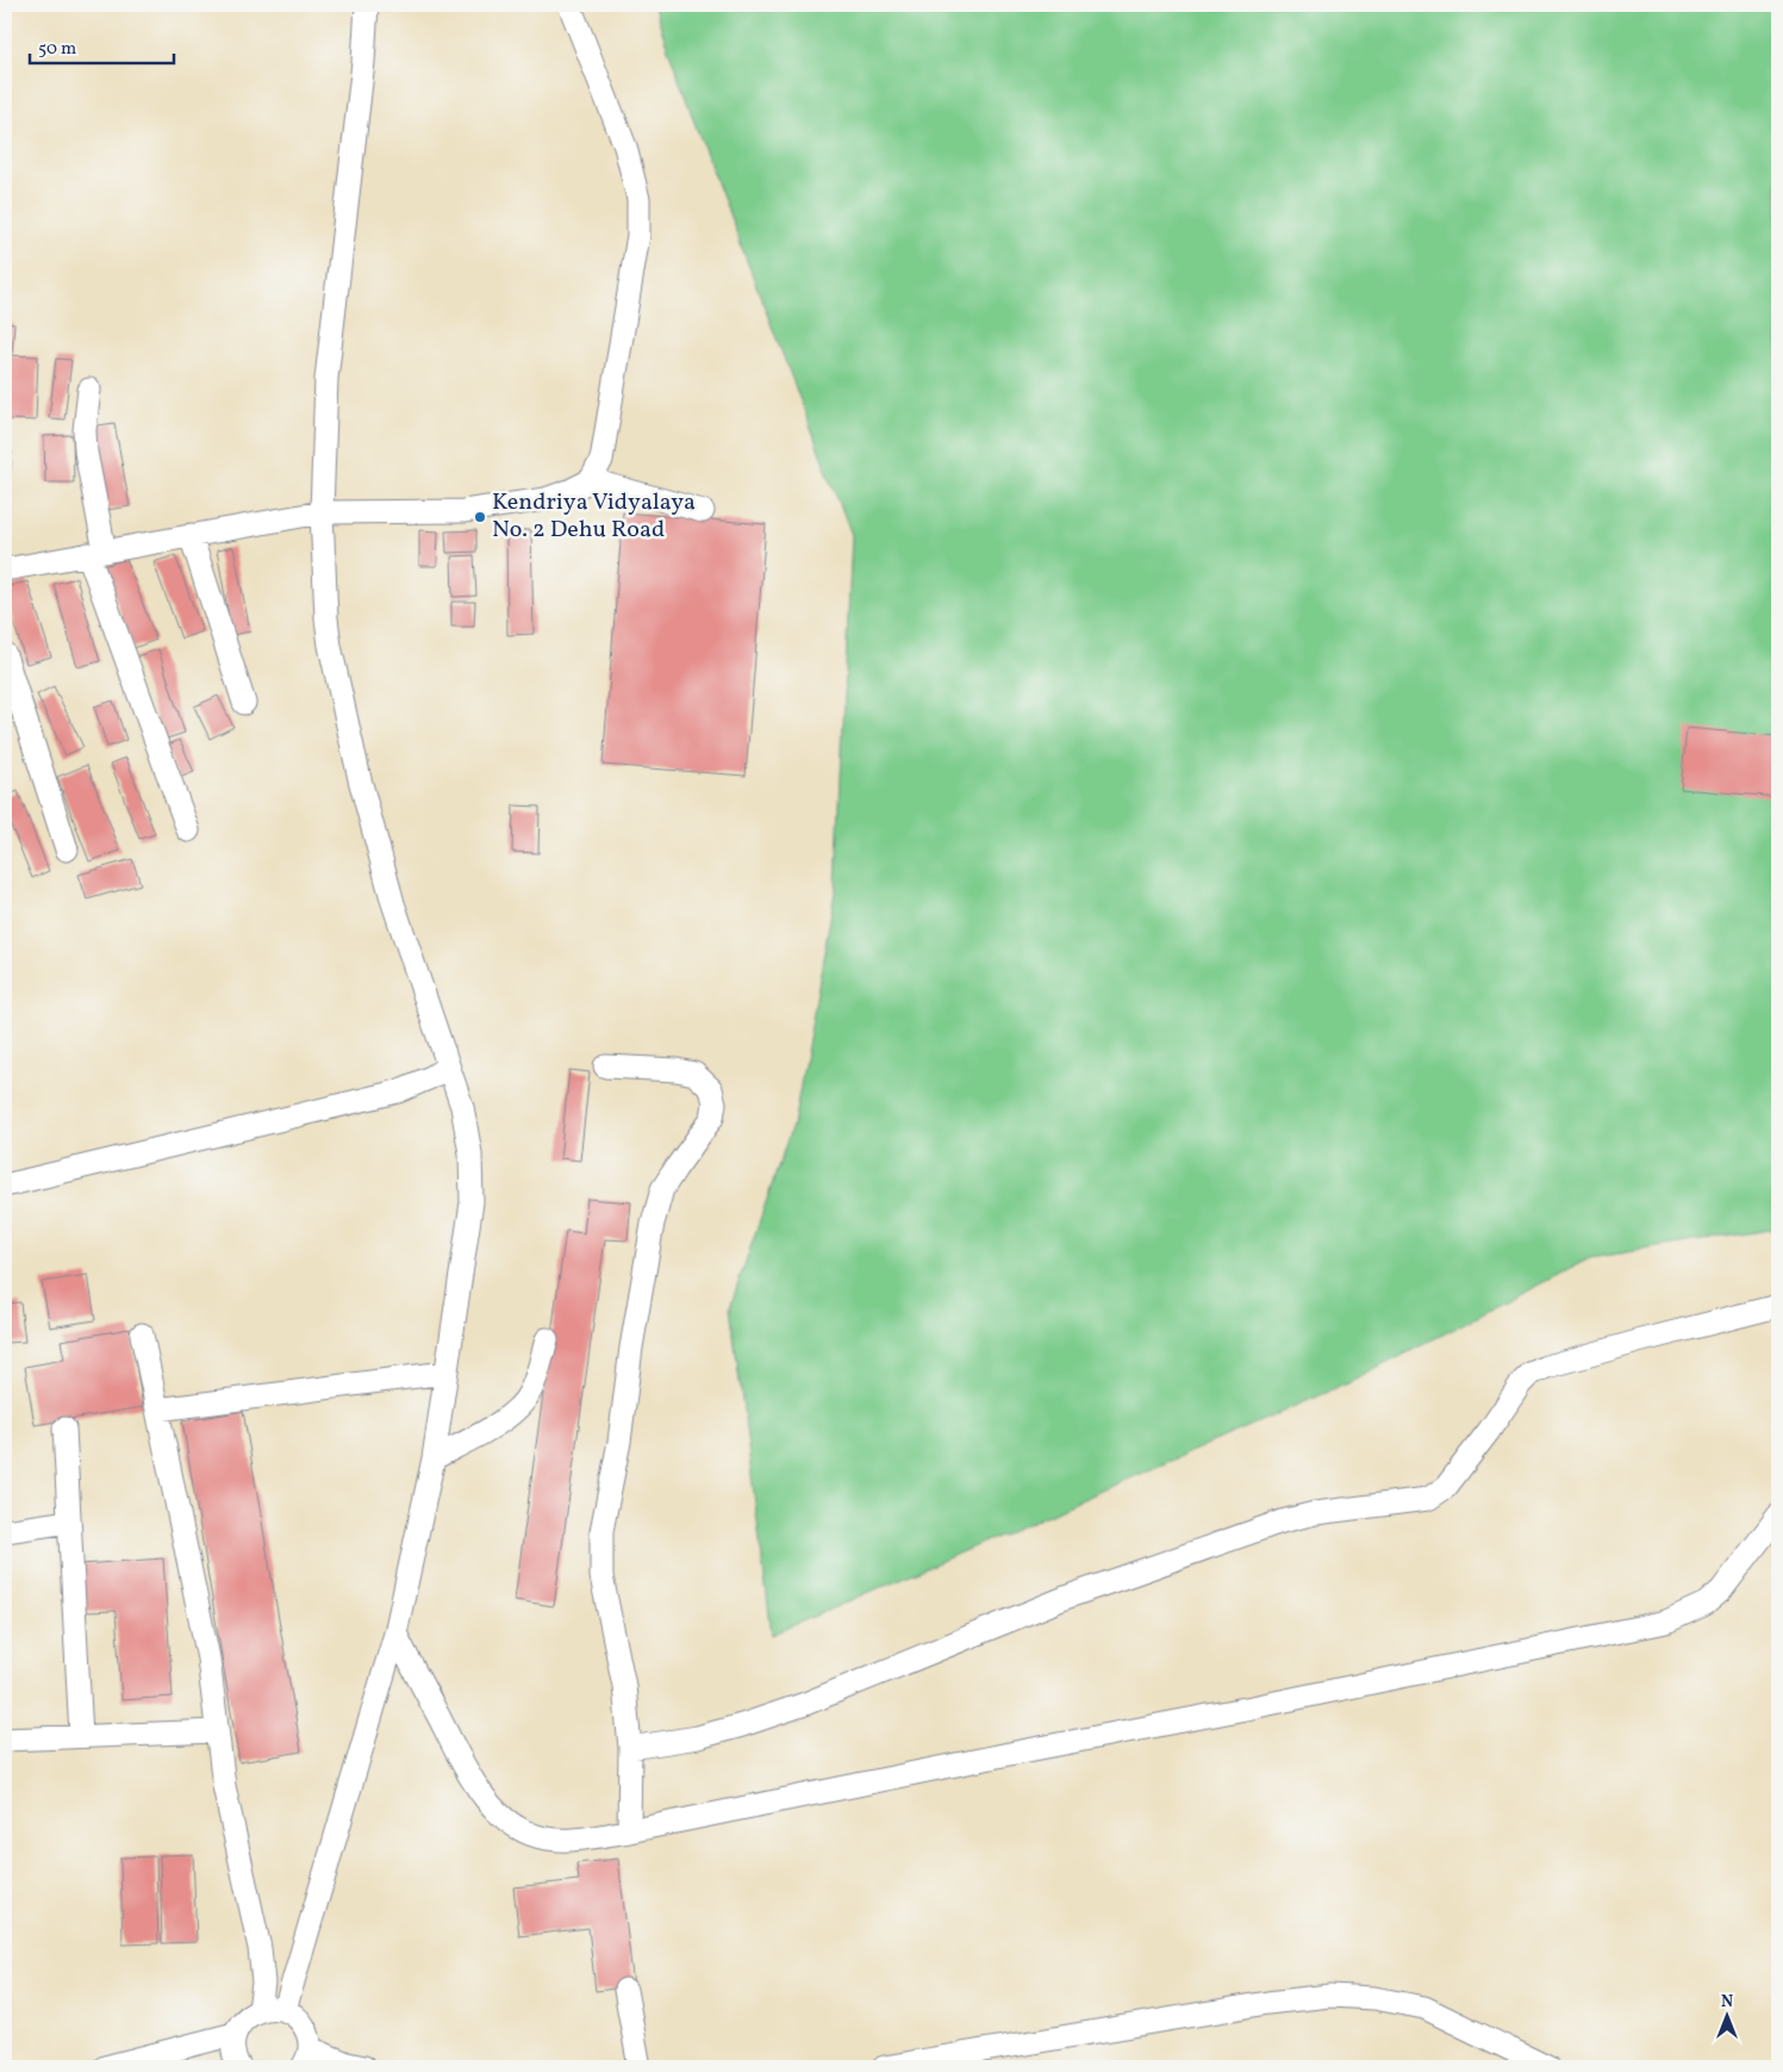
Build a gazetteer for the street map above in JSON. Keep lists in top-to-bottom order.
{
  "places": ["Kendriya Vidyalaya No. 2 Dehu Road"],
  "scale_bar": "50 m",
  "north": "top"
}
